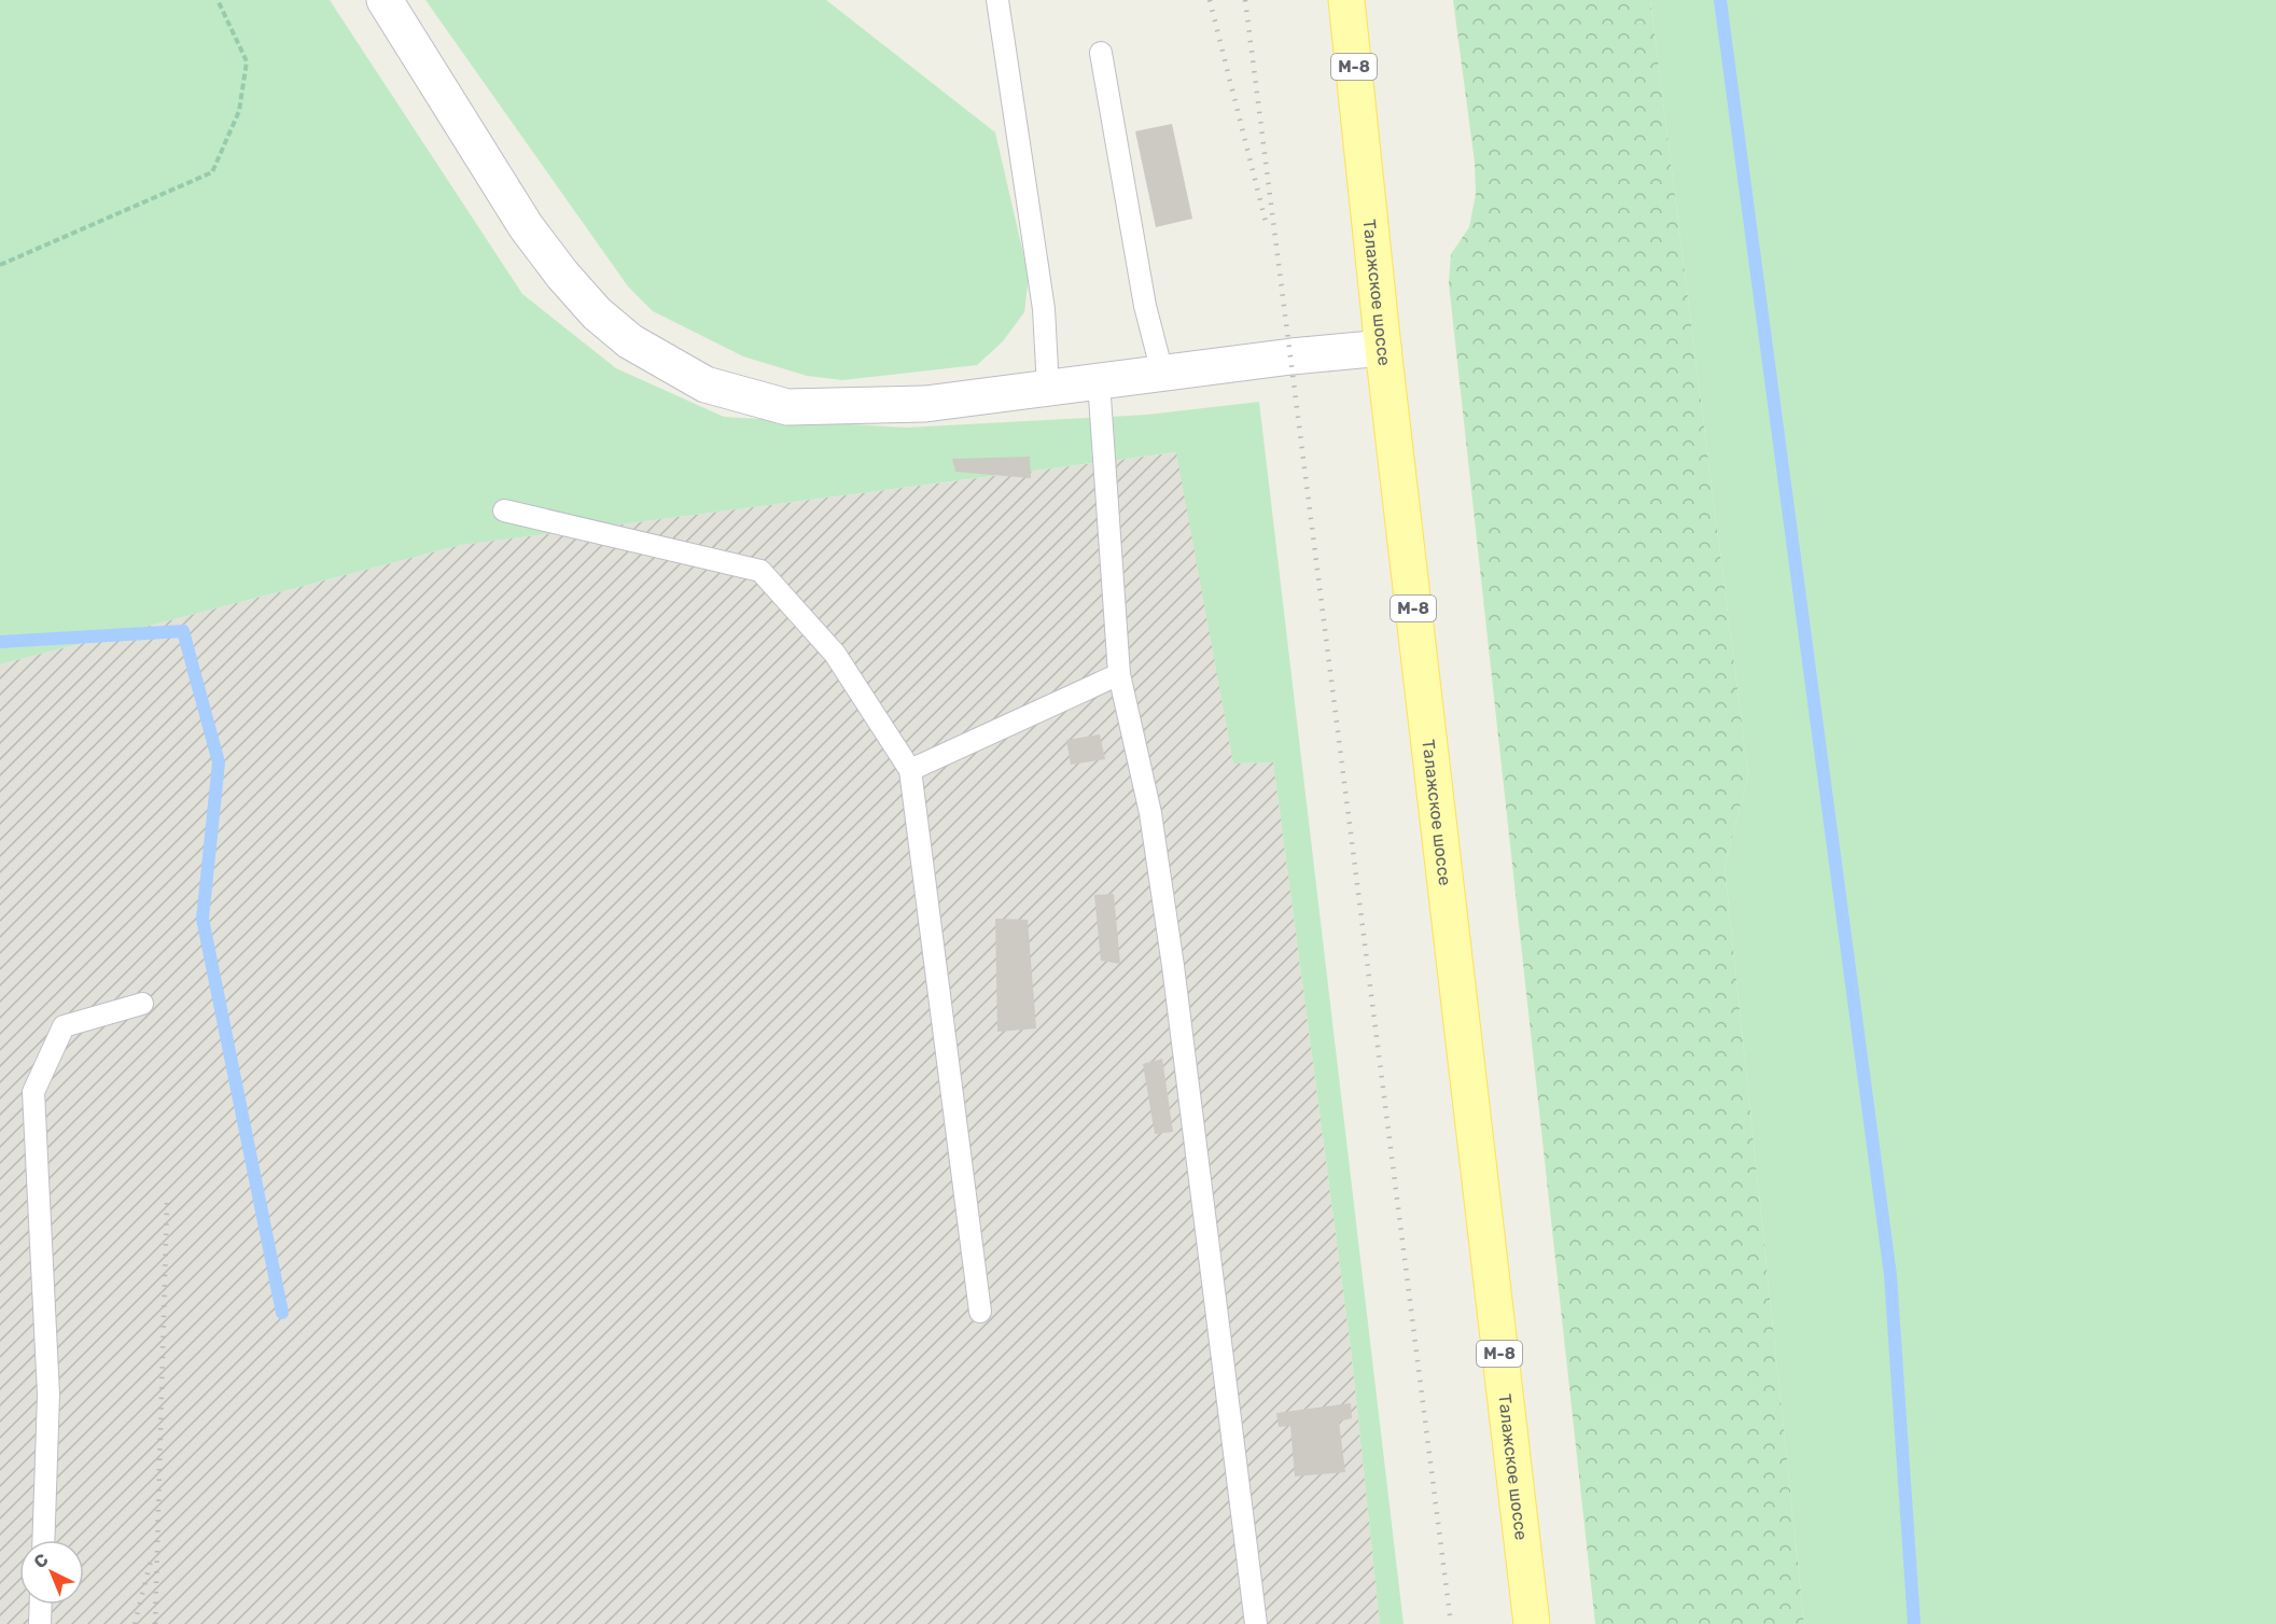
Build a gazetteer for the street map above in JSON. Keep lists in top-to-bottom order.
{
  "streets": {
    "main road": ["М-8", "Талажское шоссе"]
  },
  "north": "top left"
}
